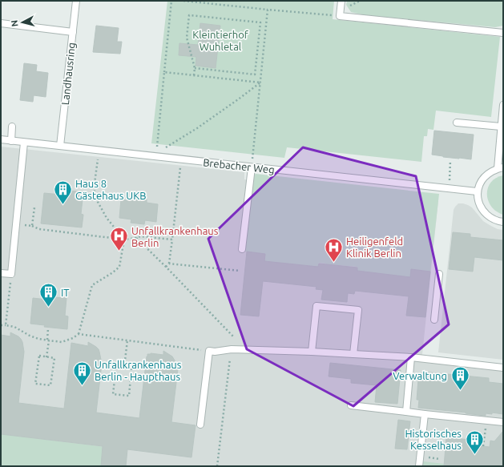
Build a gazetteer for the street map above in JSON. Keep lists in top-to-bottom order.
{
  "streets": {
    "lane": ["Landhausring", "Brebacher Weg"]
  },
  "crossings": [
    ["Landhausring", "Brebacher Weg"]
  ],
  "parks": ["Kleintierhof Wuhletal"],
  "places": {
    "building": [
      "Haus 8 Gästehaus UKB",
      "IT",
      "Unfallkrankenhaus Berlin - Haupthaus",
      "Verwaltung",
      "Historisches Kesselhaus"
    ],
    "hospital": ["Unfallkrankenhaus Berlin", "Heiligenfeld Klinik Berlin"]
  },
  "north": "left"
}
